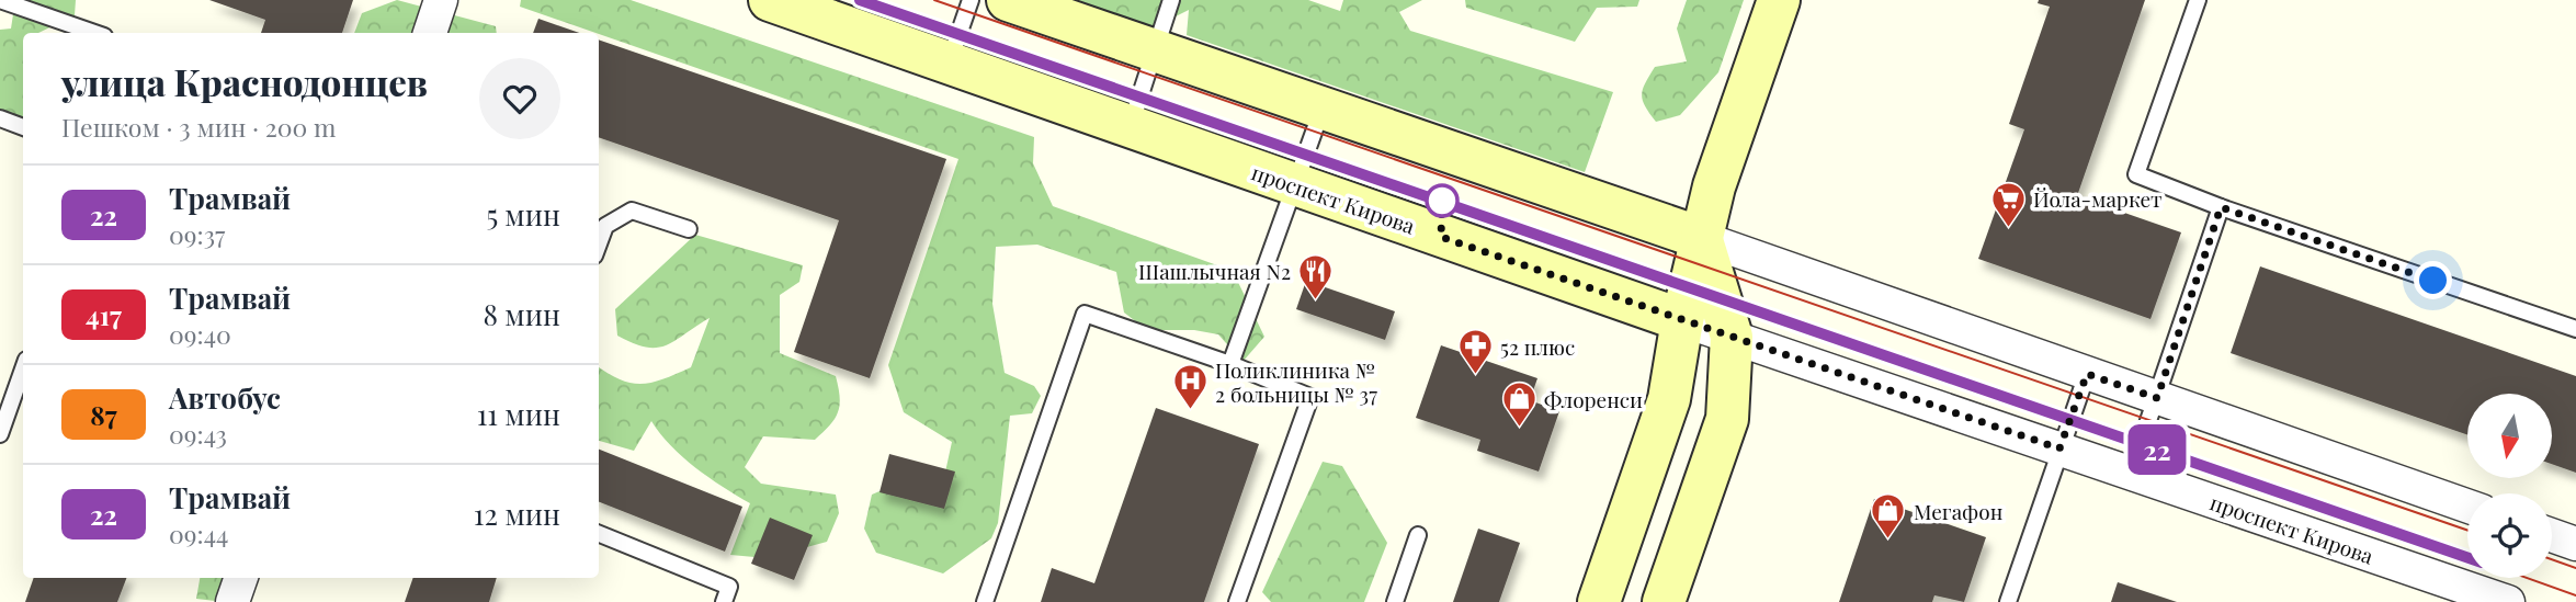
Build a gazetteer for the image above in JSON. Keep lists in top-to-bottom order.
{
  "streets": {
    "street": ["проспект Кирова"]
  },
  "places": {
    "supermarket": ["Йола-маркет"],
    "restaurant": ["Шашлычная N2"],
    "pharmacy": ["52 плюс"],
    "hospital": ["Поликлиника № 2 больницы № 37"],
    "shop": ["Флоренси", "Мегафон"]
  },
  "lines": ["tram line 22"],
  "north": "bottom",
  "page": {
    "on_map": "22",
    "heading": ["улица Краснодонцев", "Пешком · 3 мин · 200 m"],
    "list": [
      {
        "mark": "22",
        "name": "Трамвай",
        "note": "09:37",
        "value": "5 мин"
      },
      {
        "mark": "417",
        "name": "Трамвай",
        "note": "09:40",
        "value": "8 мин"
      },
      {
        "mark": "87",
        "name": "Автобус",
        "note": "09:43",
        "value": "11 мин"
      },
      {
        "mark": "22",
        "name": "Трамвай",
        "note": "09:44",
        "value": "12 мин"
      }
    ]
  }
}
